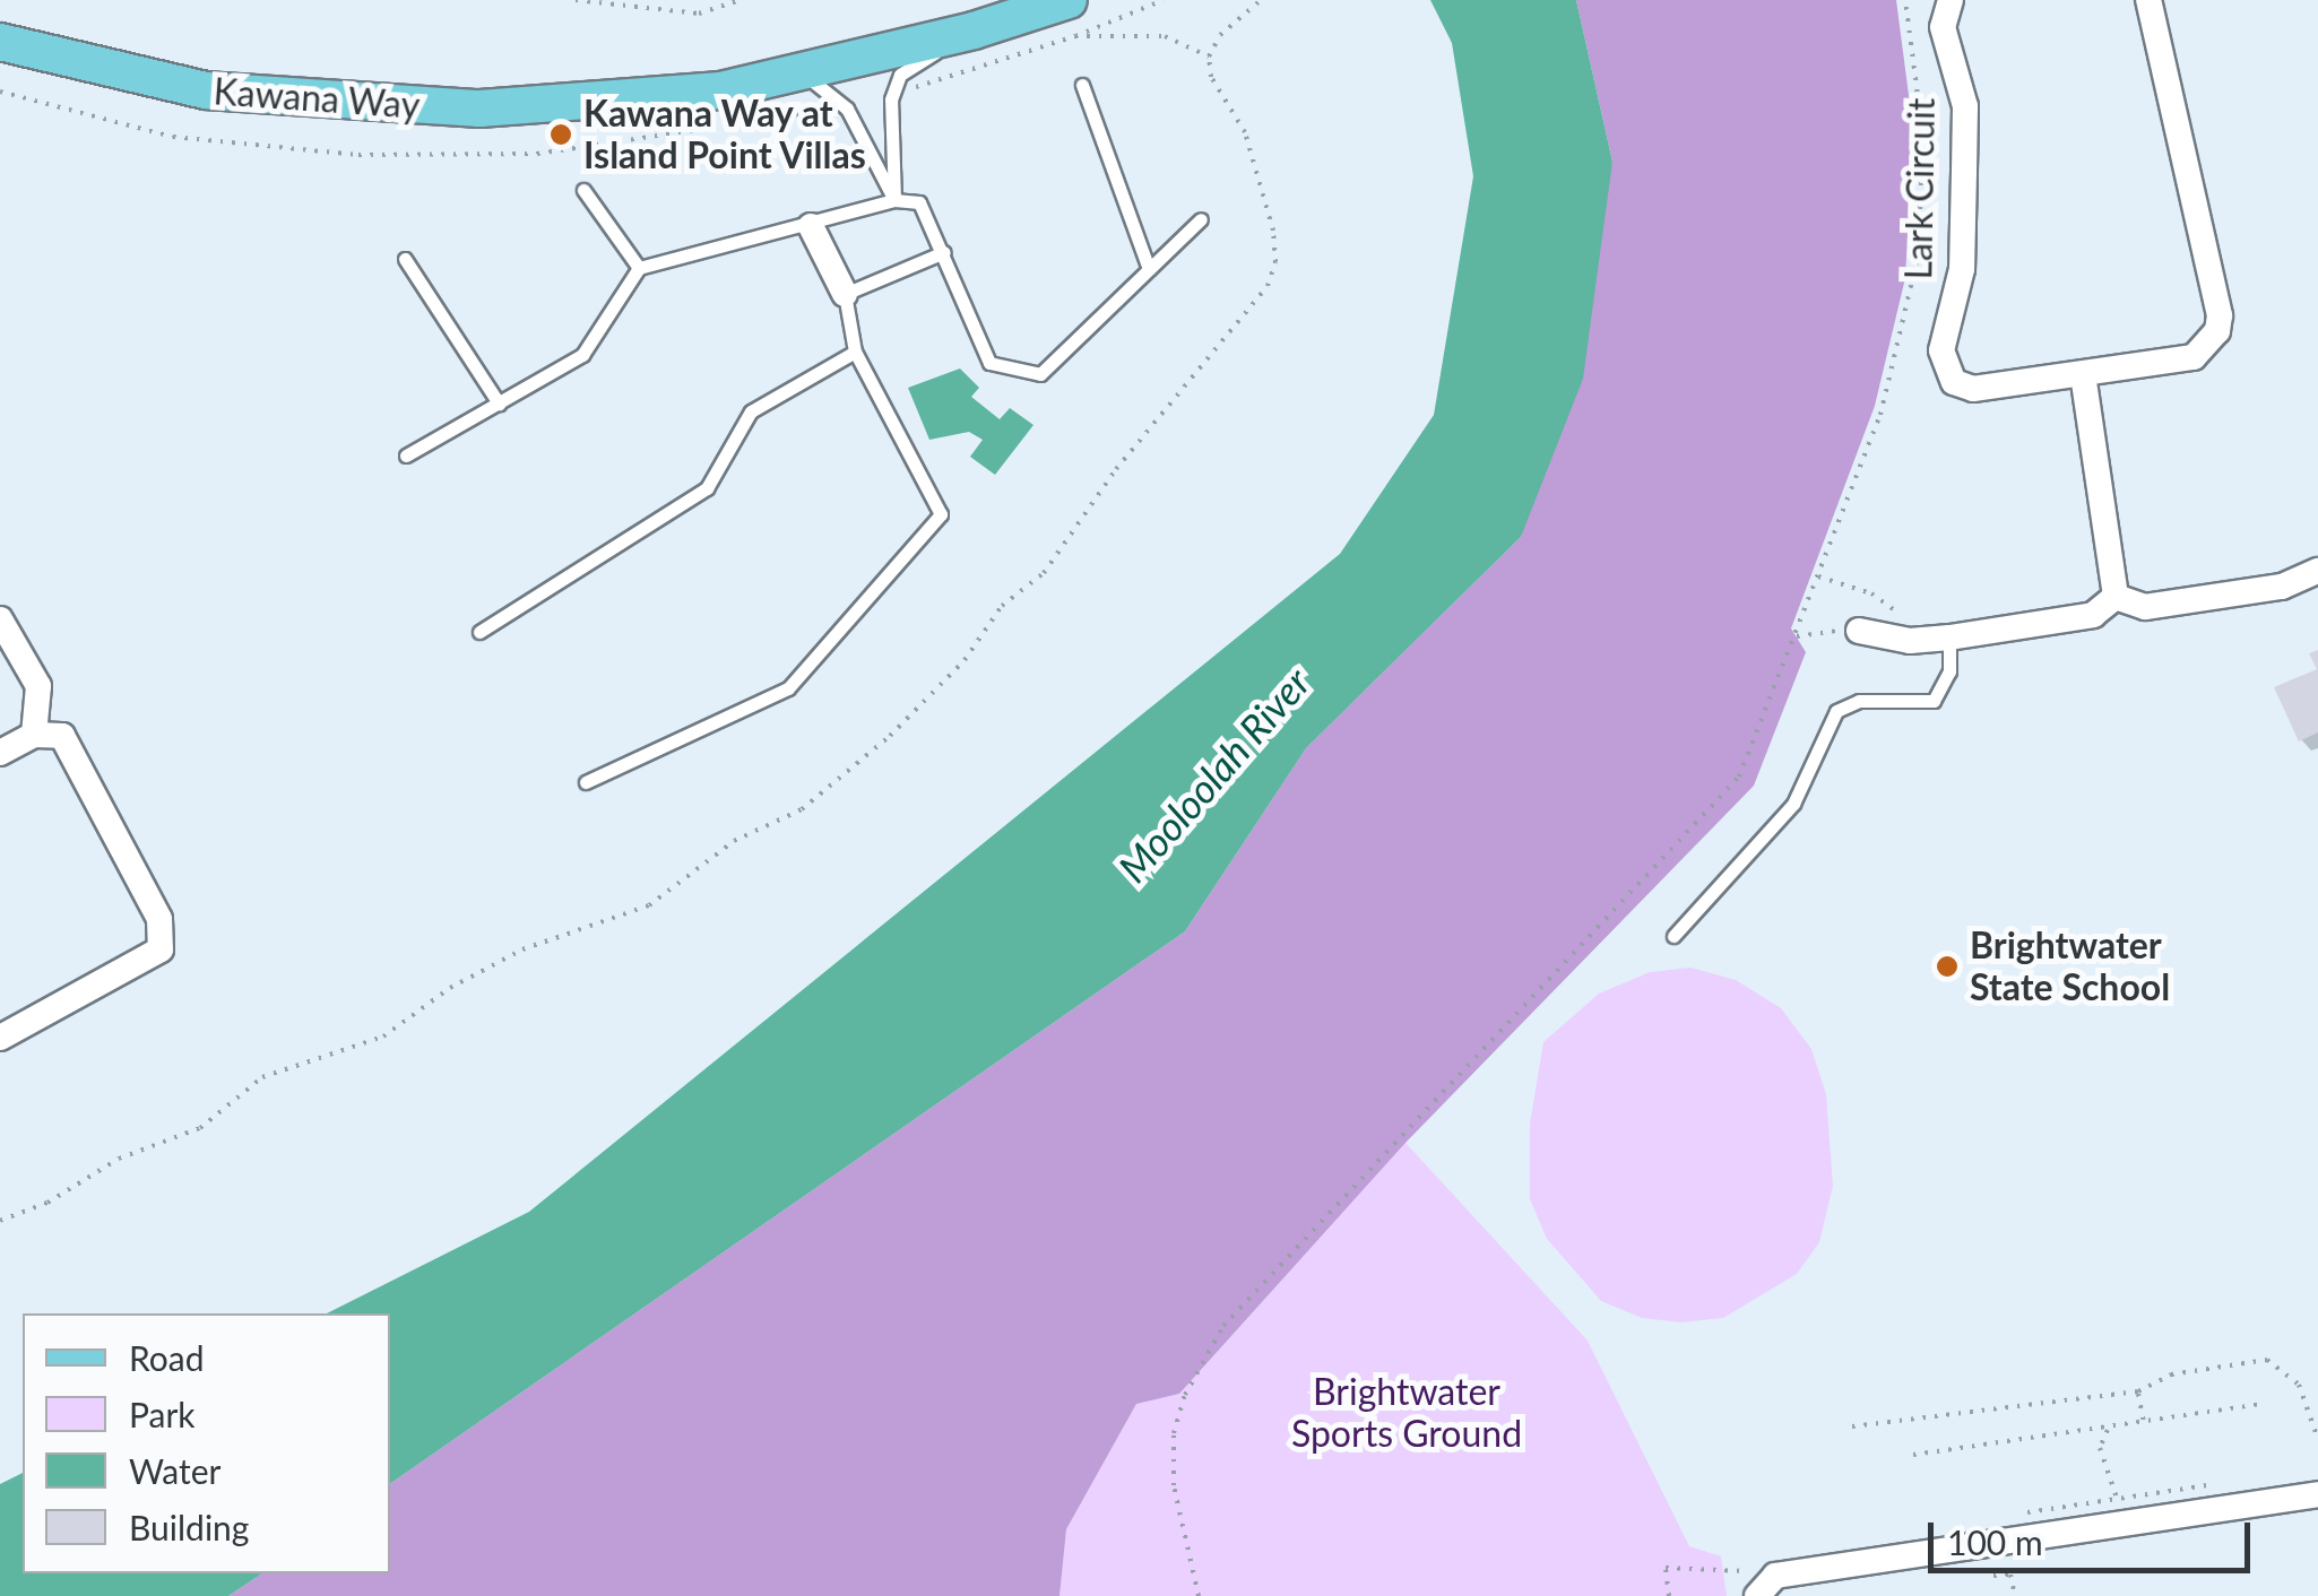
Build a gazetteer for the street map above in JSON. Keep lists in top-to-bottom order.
{
  "streets": {
    "main road": ["Kawana Way"],
    "street": ["Lark Circuit"]
  },
  "water": ["Mooloolah River"],
  "parks": ["Brightwater Sports Ground"],
  "places": ["Kawana Way at Island Point Villas", "Brightwater State School"],
  "legend": [
    "Road",
    "Park",
    "Water",
    "Building"
  ],
  "scale_bar": "100 m"
}
